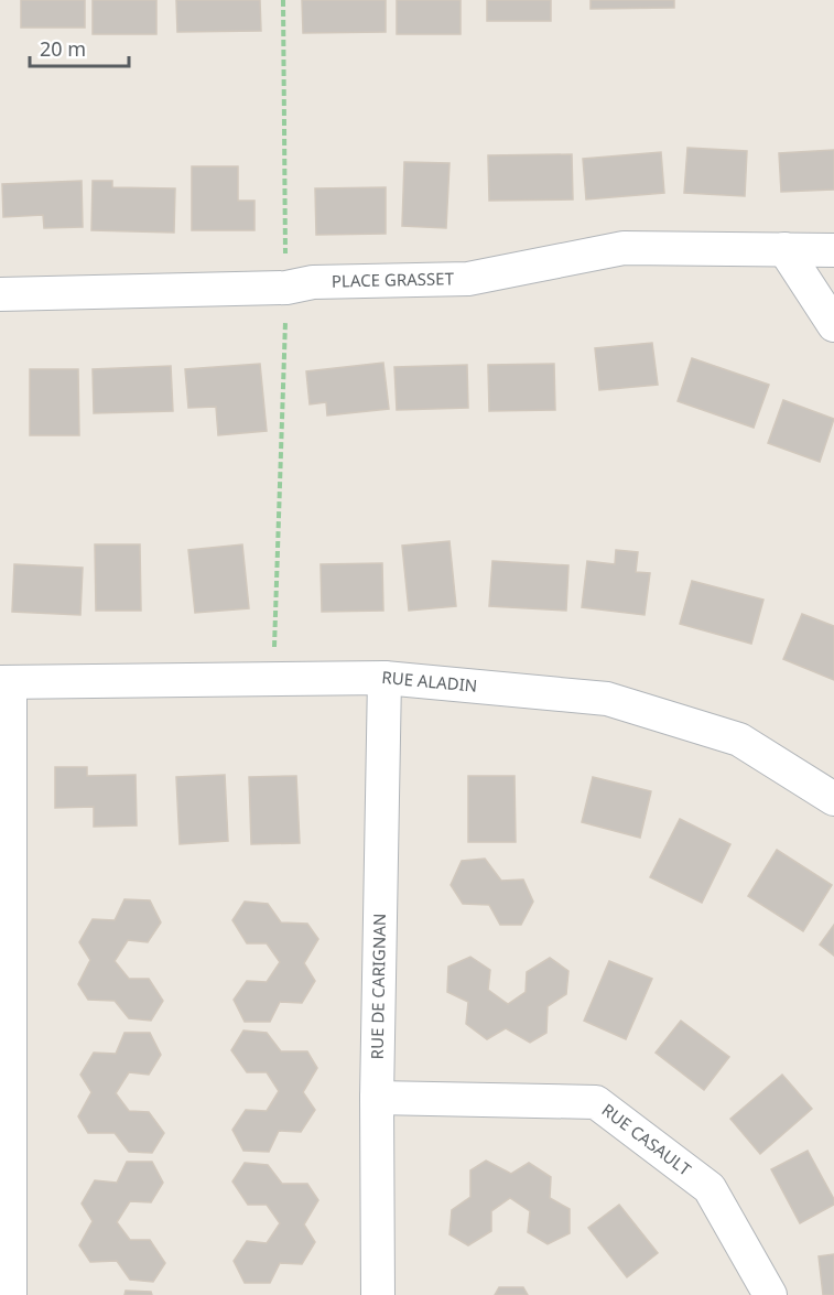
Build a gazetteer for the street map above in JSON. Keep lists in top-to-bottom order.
{
  "streets": {
    "street": [
      "PLACE GRASSET",
      "RUE ALADIN",
      "RUE DE CARIGNAN",
      "RUE CASAULT"
    ]
  },
  "crossings": [
    ["RUE ALADIN", "RUE DE CARIGNAN"],
    ["RUE DE CARIGNAN", "RUE CASAULT"]
  ],
  "scale_bar": "20 m"
}
